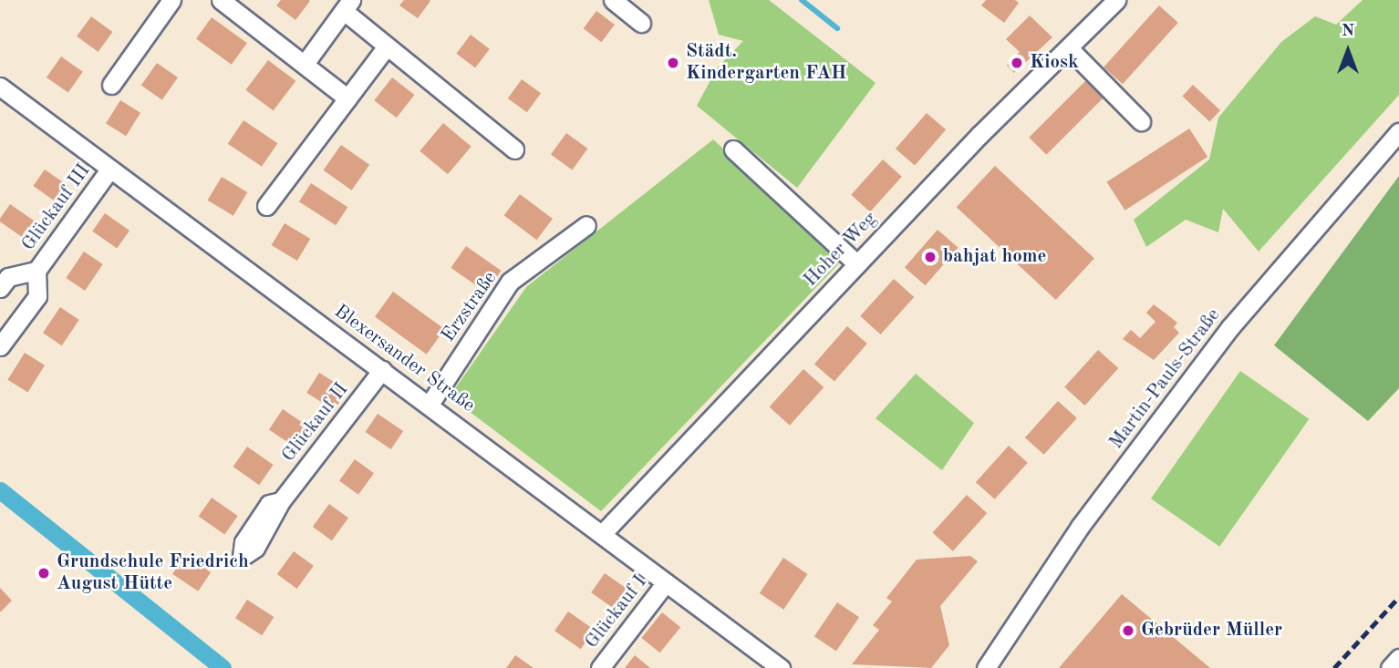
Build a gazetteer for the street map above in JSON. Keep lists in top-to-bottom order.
{
  "streets": {
    "street": [
      "Glückauf III",
      "Hoher Weg",
      "Erzstraße",
      "Blexersander Straße",
      "Martin-Pauls-Straße",
      "Glückauf II",
      "Glückauf I"
    ]
  },
  "crossings": [
    ["Glückauf III", "Blexersander Straße"],
    ["Hoher Weg", "Blexersander Straße"],
    ["Erzstraße", "Blexersander Straße"],
    ["Blexersander Straße", "Glückauf II"],
    ["Blexersander Straße", "Glückauf I"]
  ],
  "places": [
    "Städt. Kindergarten FAH",
    "Kiosk",
    "bahjat home",
    "Grundschule Friedrich August Hütte",
    "Gebrüder Müller"
  ],
  "north": "top"
}
